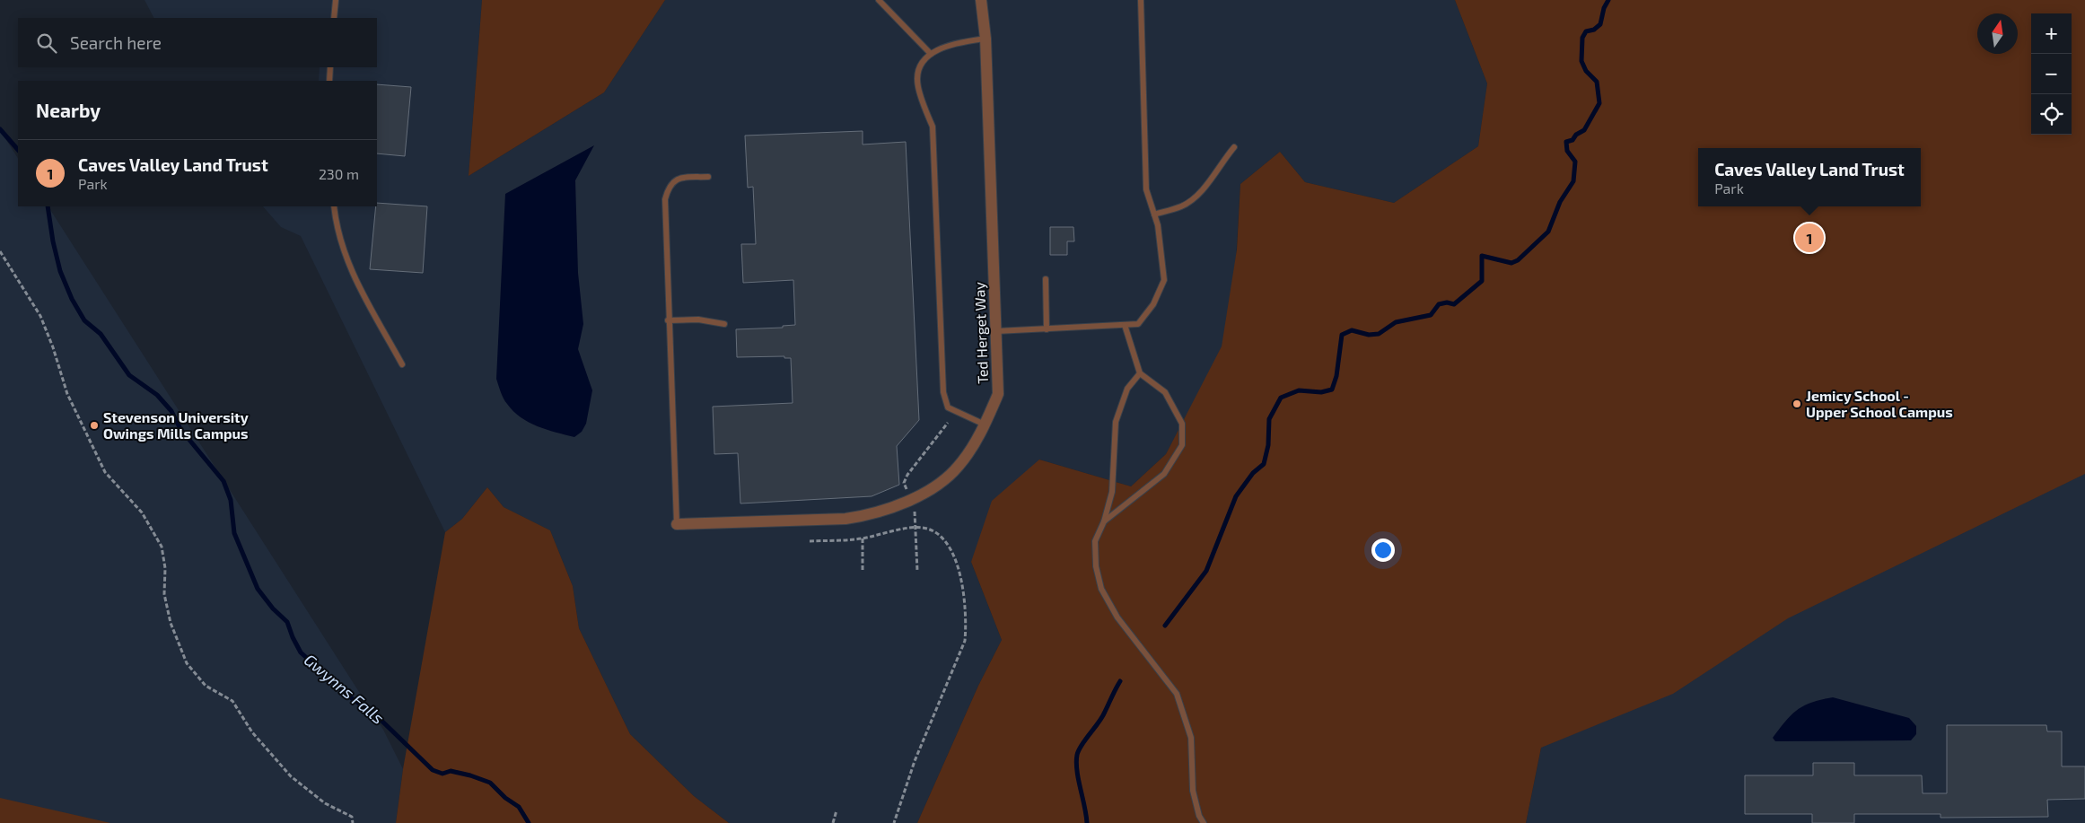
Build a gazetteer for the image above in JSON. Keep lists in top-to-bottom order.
{
  "streets": {
    "street": ["Ted Herget Way"]
  },
  "water": ["Gwynns Falls"],
  "places": ["Jemicy School - Upper School Campus", "Stevenson University Owings Mills Campus"],
  "north": "top",
  "page": {
    "map_buttons": ["+", "−"],
    "search": "Search here",
    "heading": "Nearby",
    "list": [
      {
        "mark": "1",
        "name": "Caves Valley Land Trust",
        "note": "Park",
        "value": "230 m"
      }
    ],
    "popup": ["Caves Valley Land Trust", "Park"],
    "pins": "1"
  }
}
